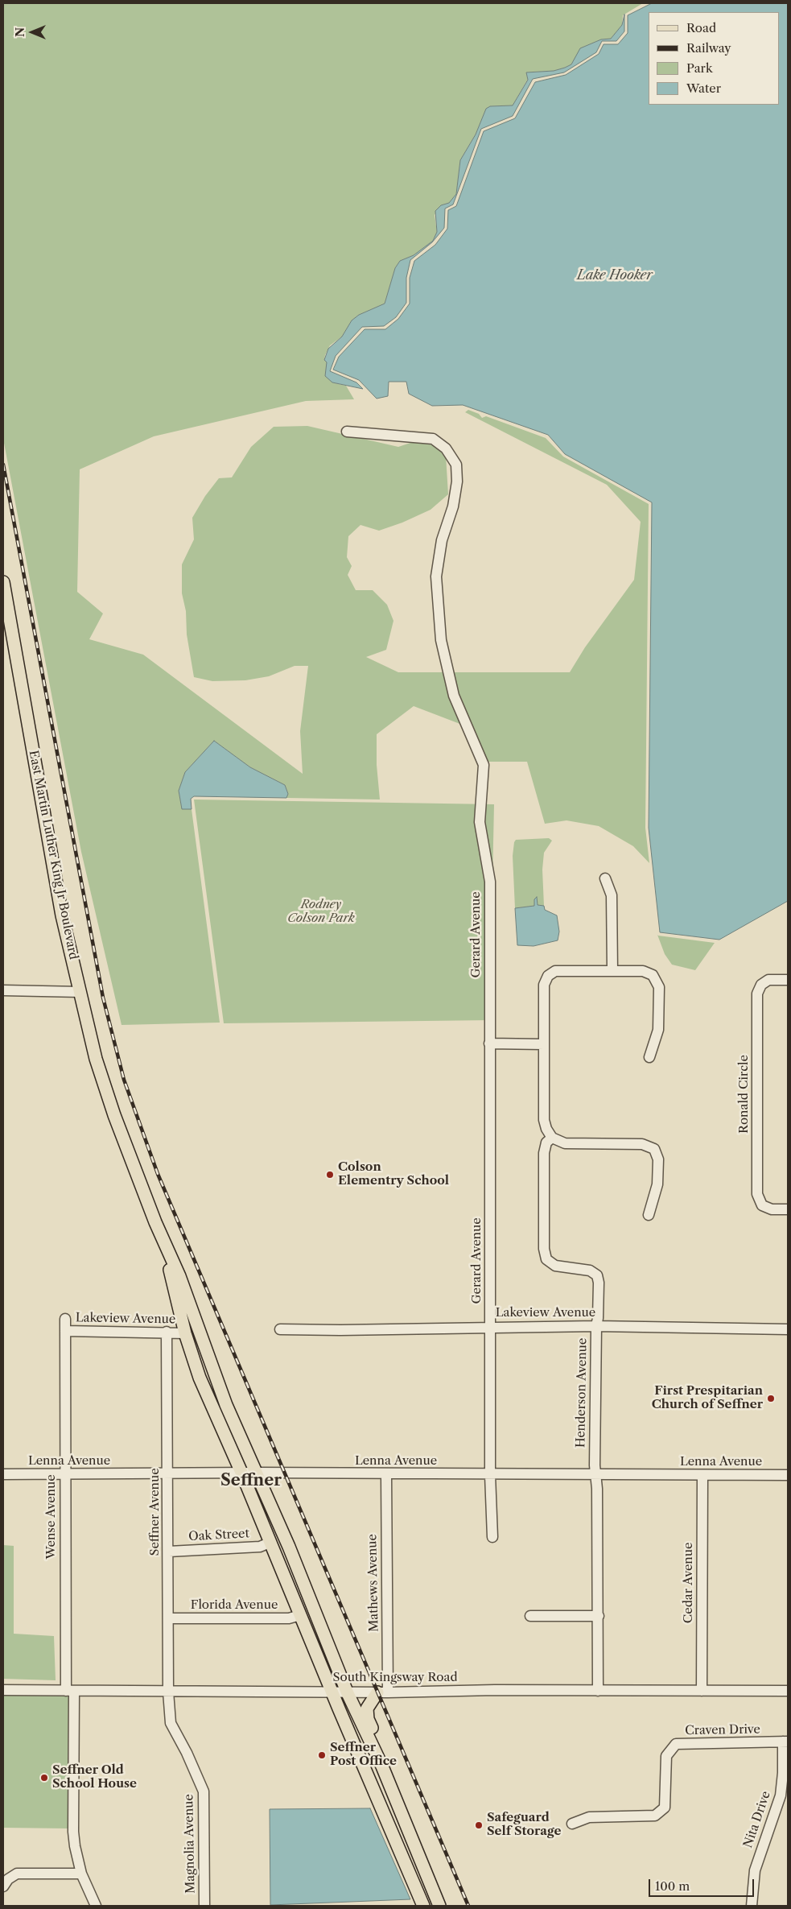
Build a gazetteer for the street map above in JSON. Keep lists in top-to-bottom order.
{
  "streets": {
    "main road": ["East Martin Luther King Jr Boulevard"],
    "street": [
      "Gerard Avenue",
      "Ronald Circle",
      "Lakeview Avenue",
      "Henderson Avenue",
      "Lenna Avenue",
      "Seffner Avenue",
      "Wense Avenue",
      "Oak Street",
      "Mathews Avenue",
      "Cedar Avenue",
      "Florida Avenue",
      "South Kingsway Road",
      "Craven Drive",
      "Nita Drive",
      "Magnolia Avenue"
    ]
  },
  "crossings": [
    ["Gerard Avenue", "Lakeview Avenue"],
    ["Gerard Avenue", "Lenna Avenue"],
    ["Lakeview Avenue", "Henderson Avenue"],
    ["Lakeview Avenue", "Seffner Avenue"],
    ["Lakeview Avenue", "Wense Avenue"],
    ["Henderson Avenue", "Lenna Avenue"],
    ["Henderson Avenue", "South Kingsway Road"],
    ["Lenna Avenue", "Seffner Avenue"],
    ["Lenna Avenue", "Wense Avenue"],
    ["Lenna Avenue", "Mathews Avenue"],
    ["Lenna Avenue", "Cedar Avenue"],
    ["Seffner Avenue", "Oak Street"],
    ["Seffner Avenue", "Florida Avenue"],
    ["Seffner Avenue", "South Kingsway Road"],
    ["Seffner Avenue", "Magnolia Avenue"],
    ["Wense Avenue", "South Kingsway Road"],
    ["Mathews Avenue", "South Kingsway Road"],
    ["Cedar Avenue", "South Kingsway Road"],
    ["South Kingsway Road", "Magnolia Avenue"],
    ["Craven Drive", "Nita Drive"]
  ],
  "districts": ["Seffner"],
  "water": ["Lake Hooker"],
  "parks": ["Rodney Colson Park"],
  "places": [
    "Colson Elementry School",
    "First Prespitarian Church of Seffner",
    "Seffner Post Office",
    "Seffner Old School House",
    "Safeguard Self Storage"
  ],
  "legend": [
    "Road",
    "Railway",
    "Park",
    "Water"
  ],
  "scale_bar": "100 m",
  "north": "left"
}
